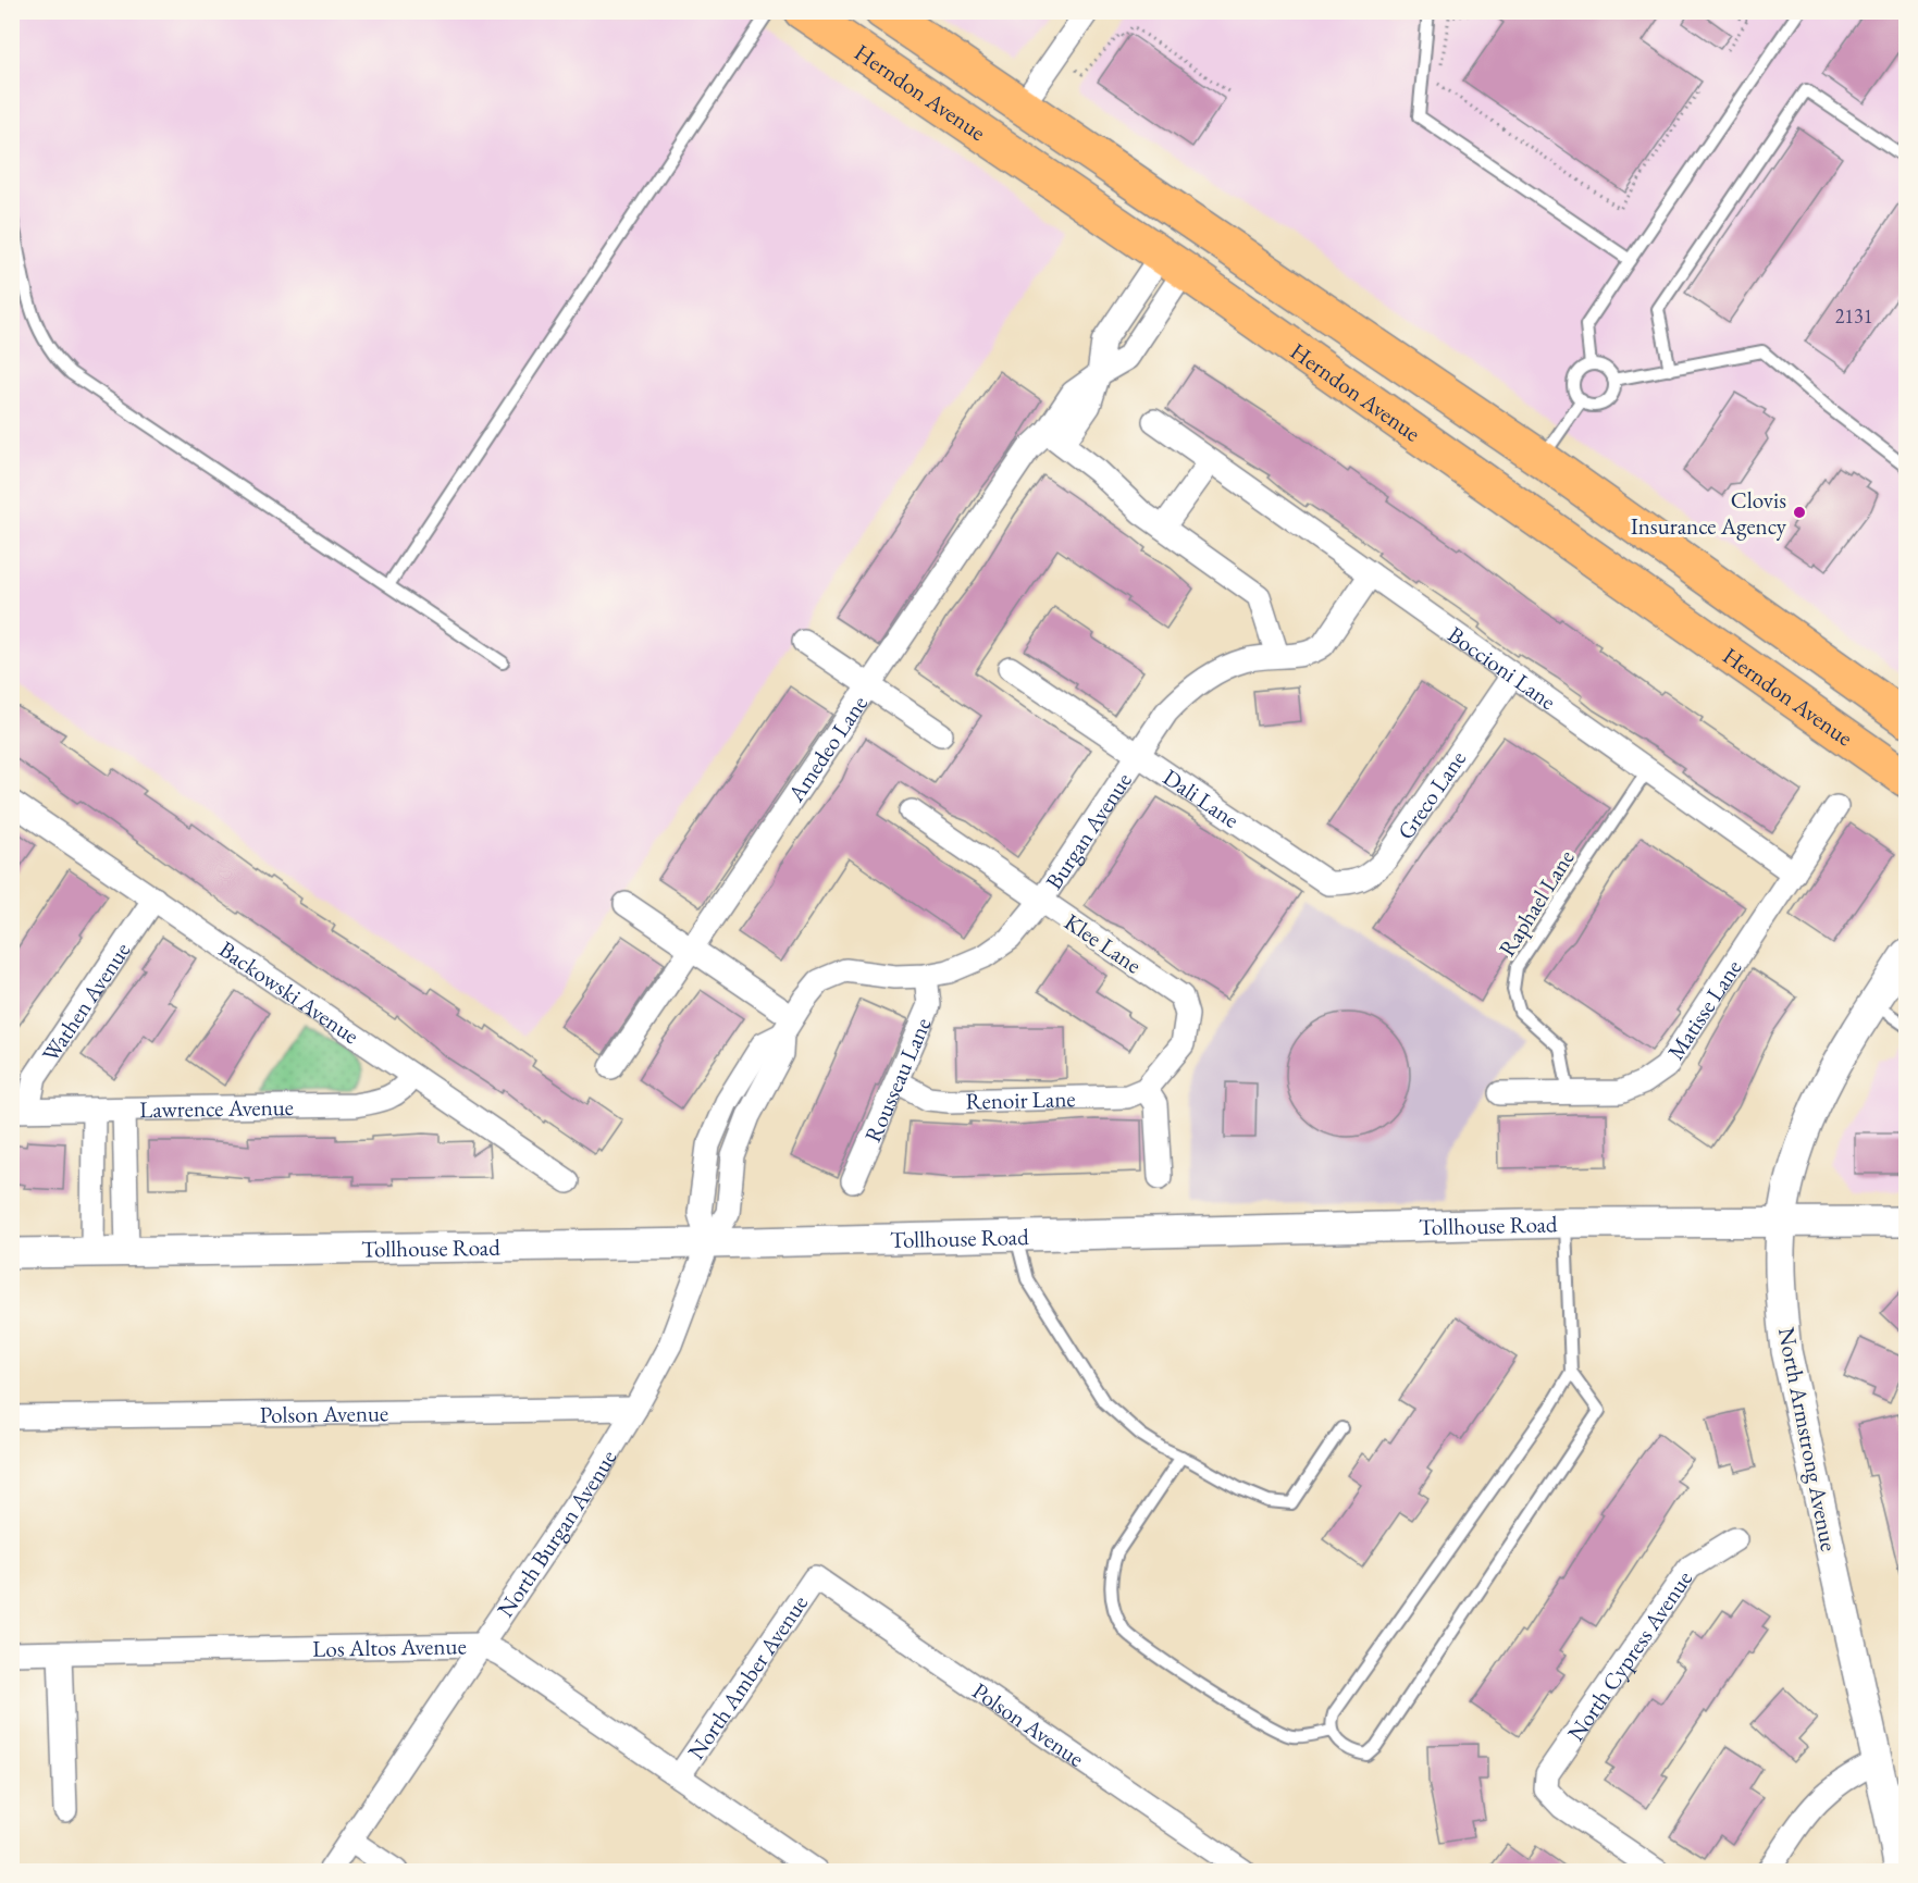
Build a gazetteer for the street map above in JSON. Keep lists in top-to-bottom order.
{
  "streets": {
    "main road": ["Herndon Avenue"],
    "street": [
      "Boccioni Lane",
      "Amedeo Lane",
      "Greco Lane",
      "Dali Lane",
      "Burgan Avenue",
      "Klee Lane",
      "Backowski Avenue",
      "Wathen Avenue",
      "Matisse Lane",
      "Rousseau Lane",
      "Renoir Lane",
      "Lawrence Avenue",
      "Tollhouse Road",
      "Polson Avenue",
      "North Armstrong Avenue",
      "North Burgan Avenue",
      "Los Altos Avenue",
      "North Cypress Avenue",
      "North Amber Avenue"
    ],
    "lane": ["Raphael Lane"]
  },
  "crossings": [
    ["Herndon Avenue", "Amedeo Lane"],
    ["Boccioni Lane", "Greco Lane"],
    ["Boccioni Lane", "Burgan Avenue"],
    ["Boccioni Lane", "Raphael Lane"],
    ["Boccioni Lane", "Matisse Lane"],
    ["Greco Lane", "Dali Lane"],
    ["Dali Lane", "Burgan Avenue"],
    ["Burgan Avenue", "Klee Lane"],
    ["Burgan Avenue", "Rousseau Lane"],
    ["Burgan Avenue", "Tollhouse Road"],
    ["Burgan Avenue", "North Burgan Avenue"],
    ["Raphael Lane", "Matisse Lane"],
    ["Klee Lane", "Renoir Lane"],
    ["Backowski Avenue", "Wathen Avenue"],
    ["Backowski Avenue", "Lawrence Avenue"],
    ["Wathen Avenue", "Lawrence Avenue"],
    ["Rousseau Lane", "Renoir Lane"],
    ["Tollhouse Road", "North Armstrong Avenue"],
    ["Tollhouse Road", "North Burgan Avenue"],
    ["Polson Avenue", "North Burgan Avenue"],
    ["Polson Avenue", "North Amber Avenue"],
    ["North Burgan Avenue", "Los Altos Avenue"],
    ["Los Altos Avenue", "North Amber Avenue"]
  ],
  "places": ["Clovis Insurance Agency"],
  "house_numbers": ["2131"]
}
